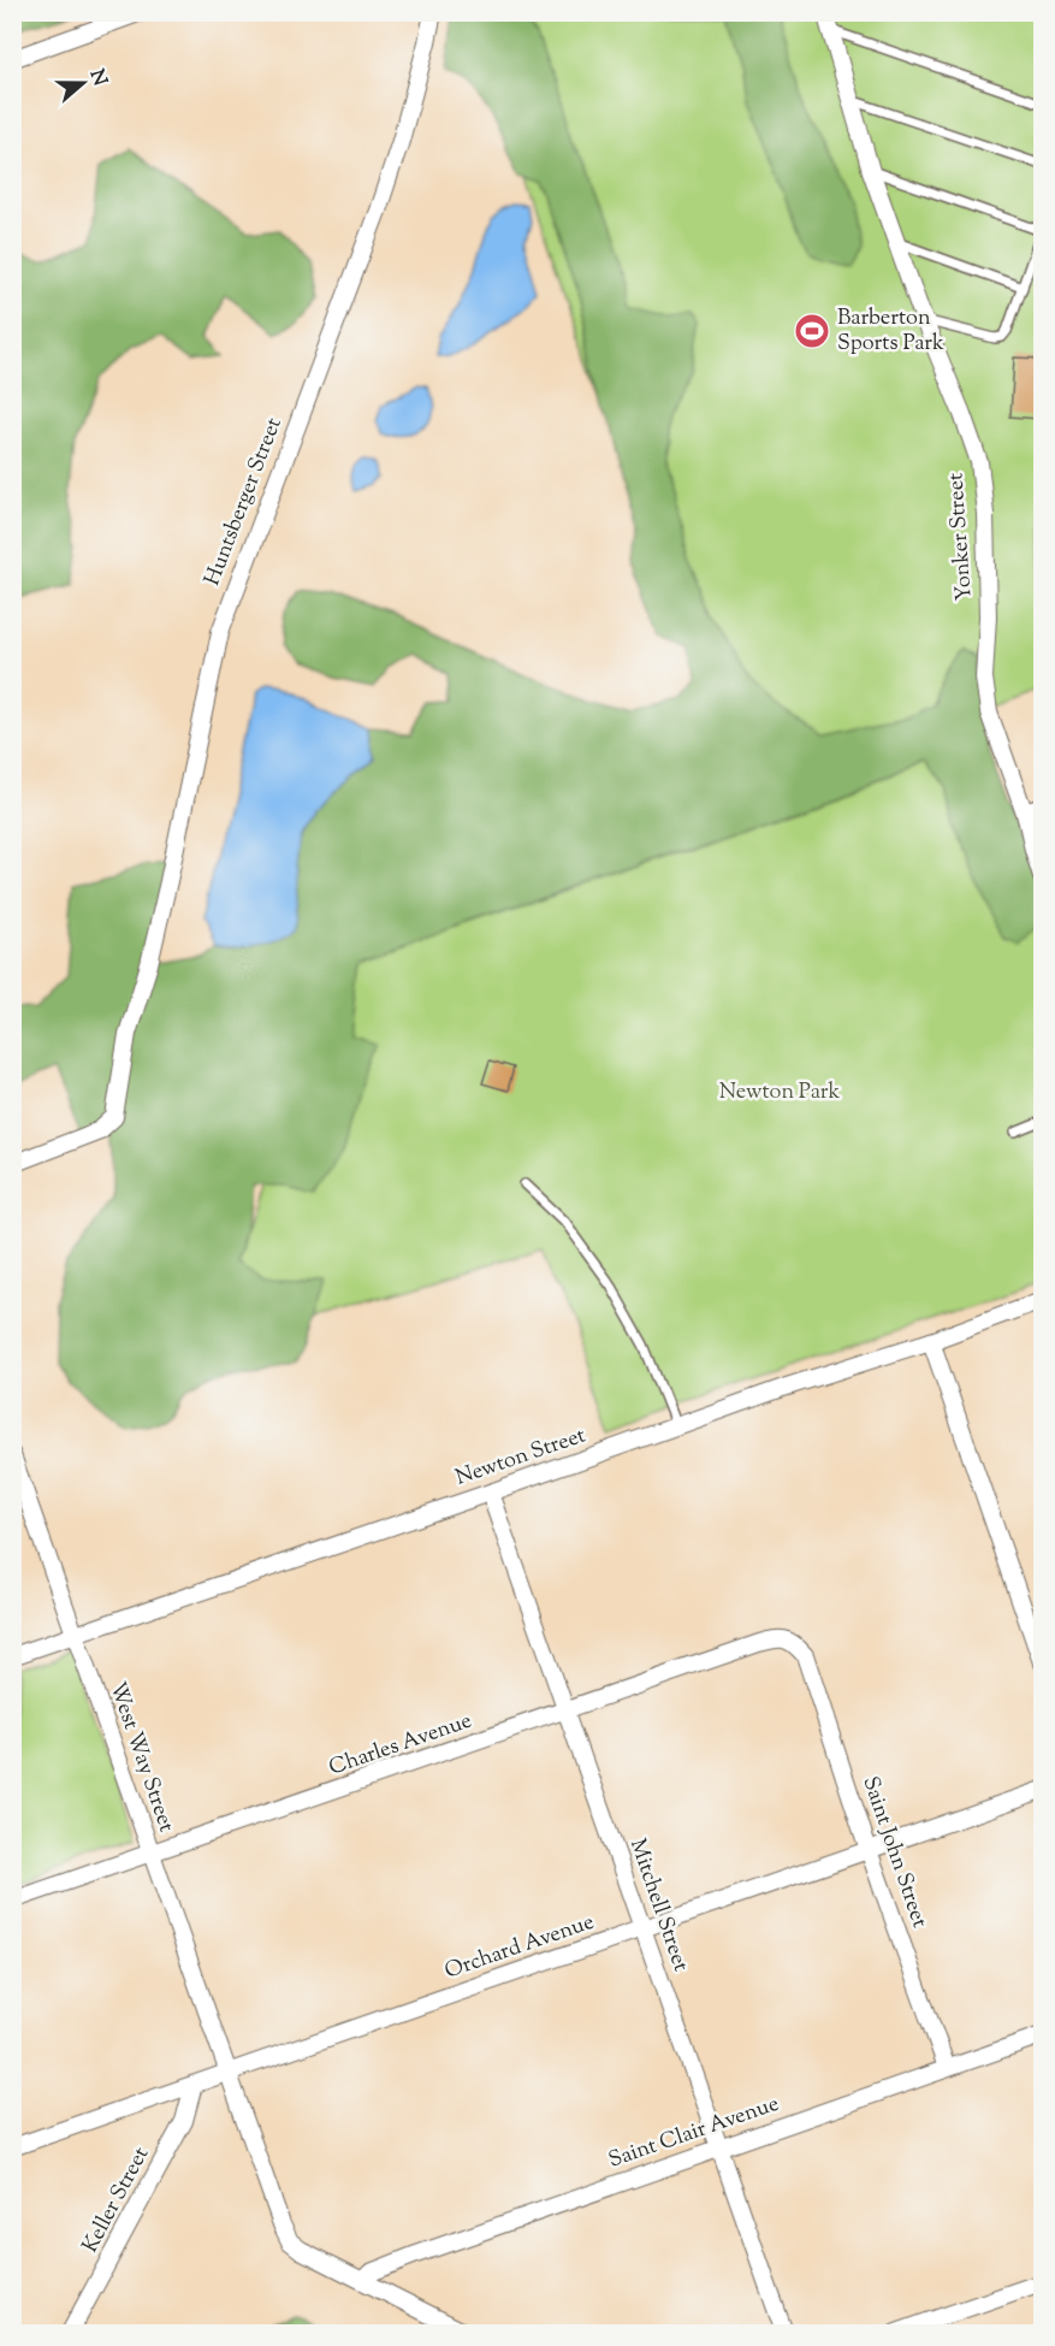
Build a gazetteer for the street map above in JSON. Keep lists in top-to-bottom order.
{
  "streets": {
    "street": [
      "Huntsberger Street",
      "Yonker Street",
      "Newton Street",
      "Charles Avenue",
      "West Way Street",
      "Saint John Street",
      "Mitchell Street",
      "Orchard Avenue",
      "Saint Clair Avenue",
      "Keller Street"
    ]
  },
  "crossings": [
    ["Newton Street", "West Way Street"],
    ["Newton Street", "Mitchell Street"],
    ["Charles Avenue", "West Way Street"],
    ["Charles Avenue", "Saint John Street"],
    ["Charles Avenue", "Mitchell Street"],
    ["West Way Street", "Orchard Avenue"],
    ["West Way Street", "Saint Clair Avenue"],
    ["Saint John Street", "Orchard Avenue"],
    ["Saint John Street", "Saint Clair Avenue"],
    ["Mitchell Street", "Orchard Avenue"],
    ["Mitchell Street", "Saint Clair Avenue"],
    ["Orchard Avenue", "Keller Street"]
  ],
  "parks": ["Newton Park"],
  "places": {
    "sports": ["Barberton Sports Park"]
  },
  "north": "right"
}
